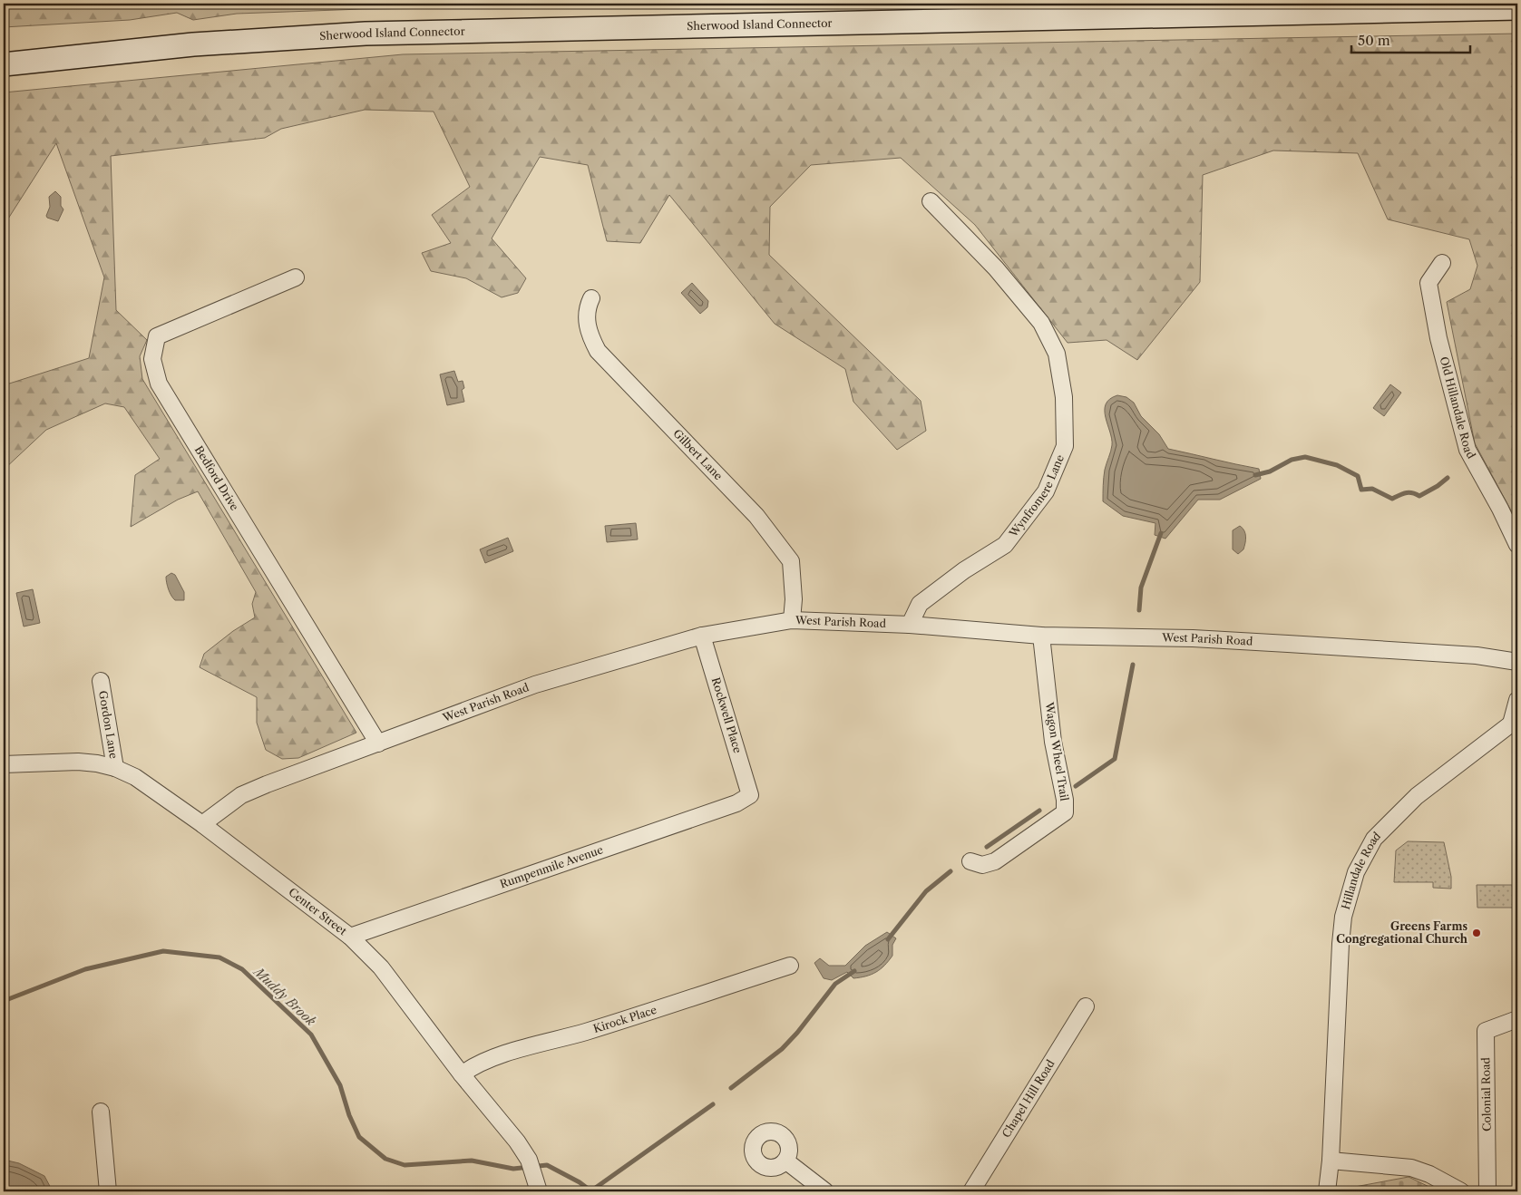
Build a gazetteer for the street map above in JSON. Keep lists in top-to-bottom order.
{
  "streets": {
    "main road": ["Sherwood Island Connector"],
    "street": [
      "Old Hillandale Road",
      "Gilbert Lane",
      "Bedford Drive",
      "Wynfromere Lane",
      "West Parish Road",
      "Rockwell Place",
      "Gordon Lane",
      "Wagon Wheel Trail",
      "Rumpenmile Avenue",
      "Hillandale Road",
      "Center Street",
      "Kirock Place",
      "Colonial Road",
      "Chapel Hill Road"
    ]
  },
  "crossings": [
    ["Gilbert Lane", "West Parish Road"],
    ["Bedford Drive", "West Parish Road"],
    ["Wynfromere Lane", "West Parish Road"],
    ["West Parish Road", "Rockwell Place"],
    ["West Parish Road", "Wagon Wheel Trail"],
    ["West Parish Road", "Center Street"],
    ["Rockwell Place", "Rumpenmile Avenue"],
    ["Gordon Lane", "Center Street"],
    ["Rumpenmile Avenue", "Center Street"],
    ["Center Street", "Kirock Place"]
  ],
  "water": ["Muddy Brook"],
  "places": ["Greens Farms Congregational Church"],
  "scale_bar": "50 m"
}
